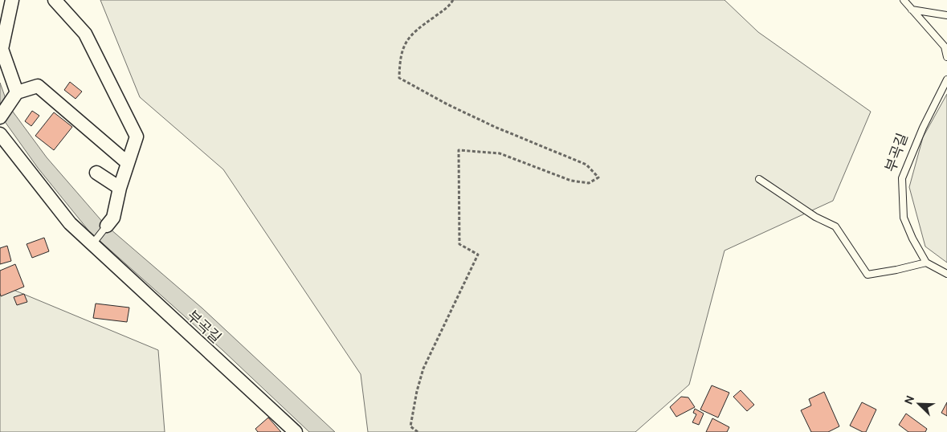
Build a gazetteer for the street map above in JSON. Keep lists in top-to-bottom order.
{
  "streets": {
    "street": ["부곡길"]
  },
  "north": "top left"
}
